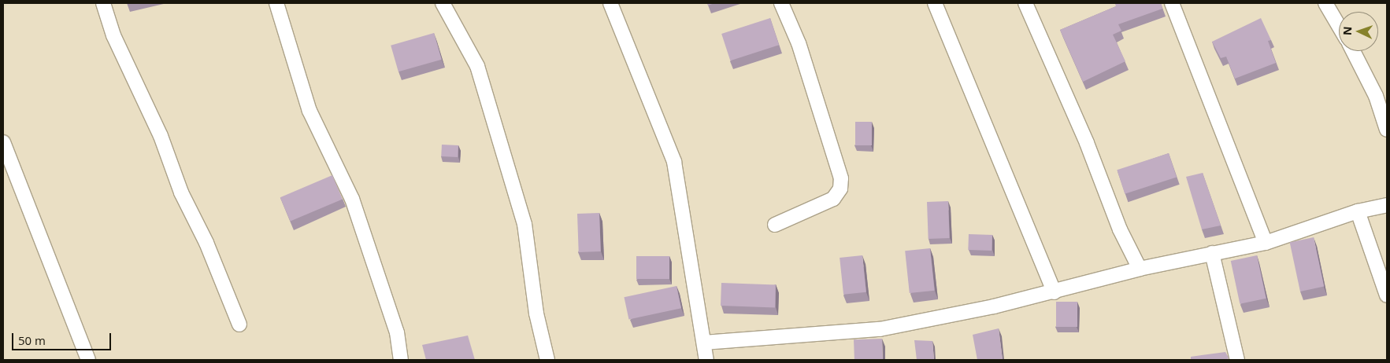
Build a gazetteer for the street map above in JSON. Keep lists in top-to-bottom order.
{
  "scale_bar": "50 m",
  "north": "left"
}
